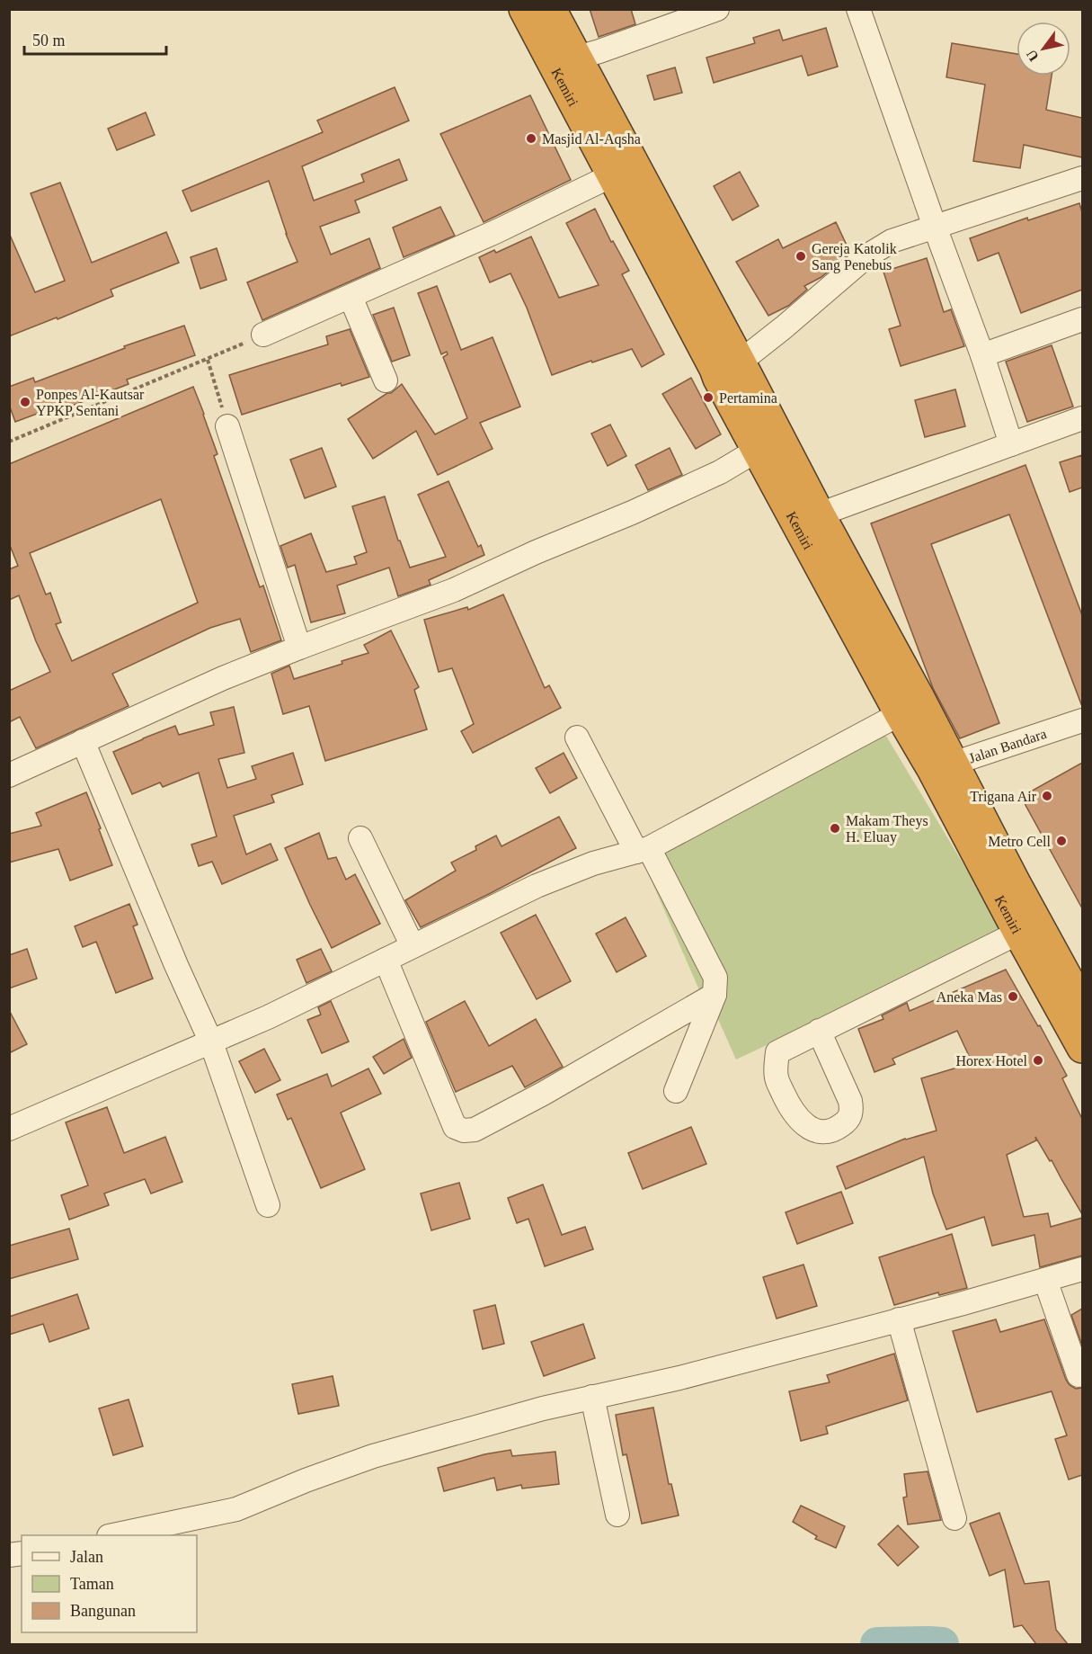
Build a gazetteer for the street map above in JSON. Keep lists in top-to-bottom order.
{
  "streets": {
    "highway": ["Kemiri"],
    "street": ["Jalan Bandara"]
  },
  "crossings": [
    ["Kemiri", "Jalan Bandara"]
  ],
  "places": [
    "Masjid Al-Aqsha",
    "Gereja Katolik Sang Penebus",
    "Pertamina",
    "Ponpes Al-Kautsar YPKP Sentani",
    "Trigana Air",
    "Makam Theys H. Eluay",
    "Metro Cell",
    "Aneka Mas",
    "Horex Hotel"
  ],
  "legend": ["Jalan", "Taman", "Bangunan"],
  "scale_bar": "50 m",
  "north": "bottom left"
}
